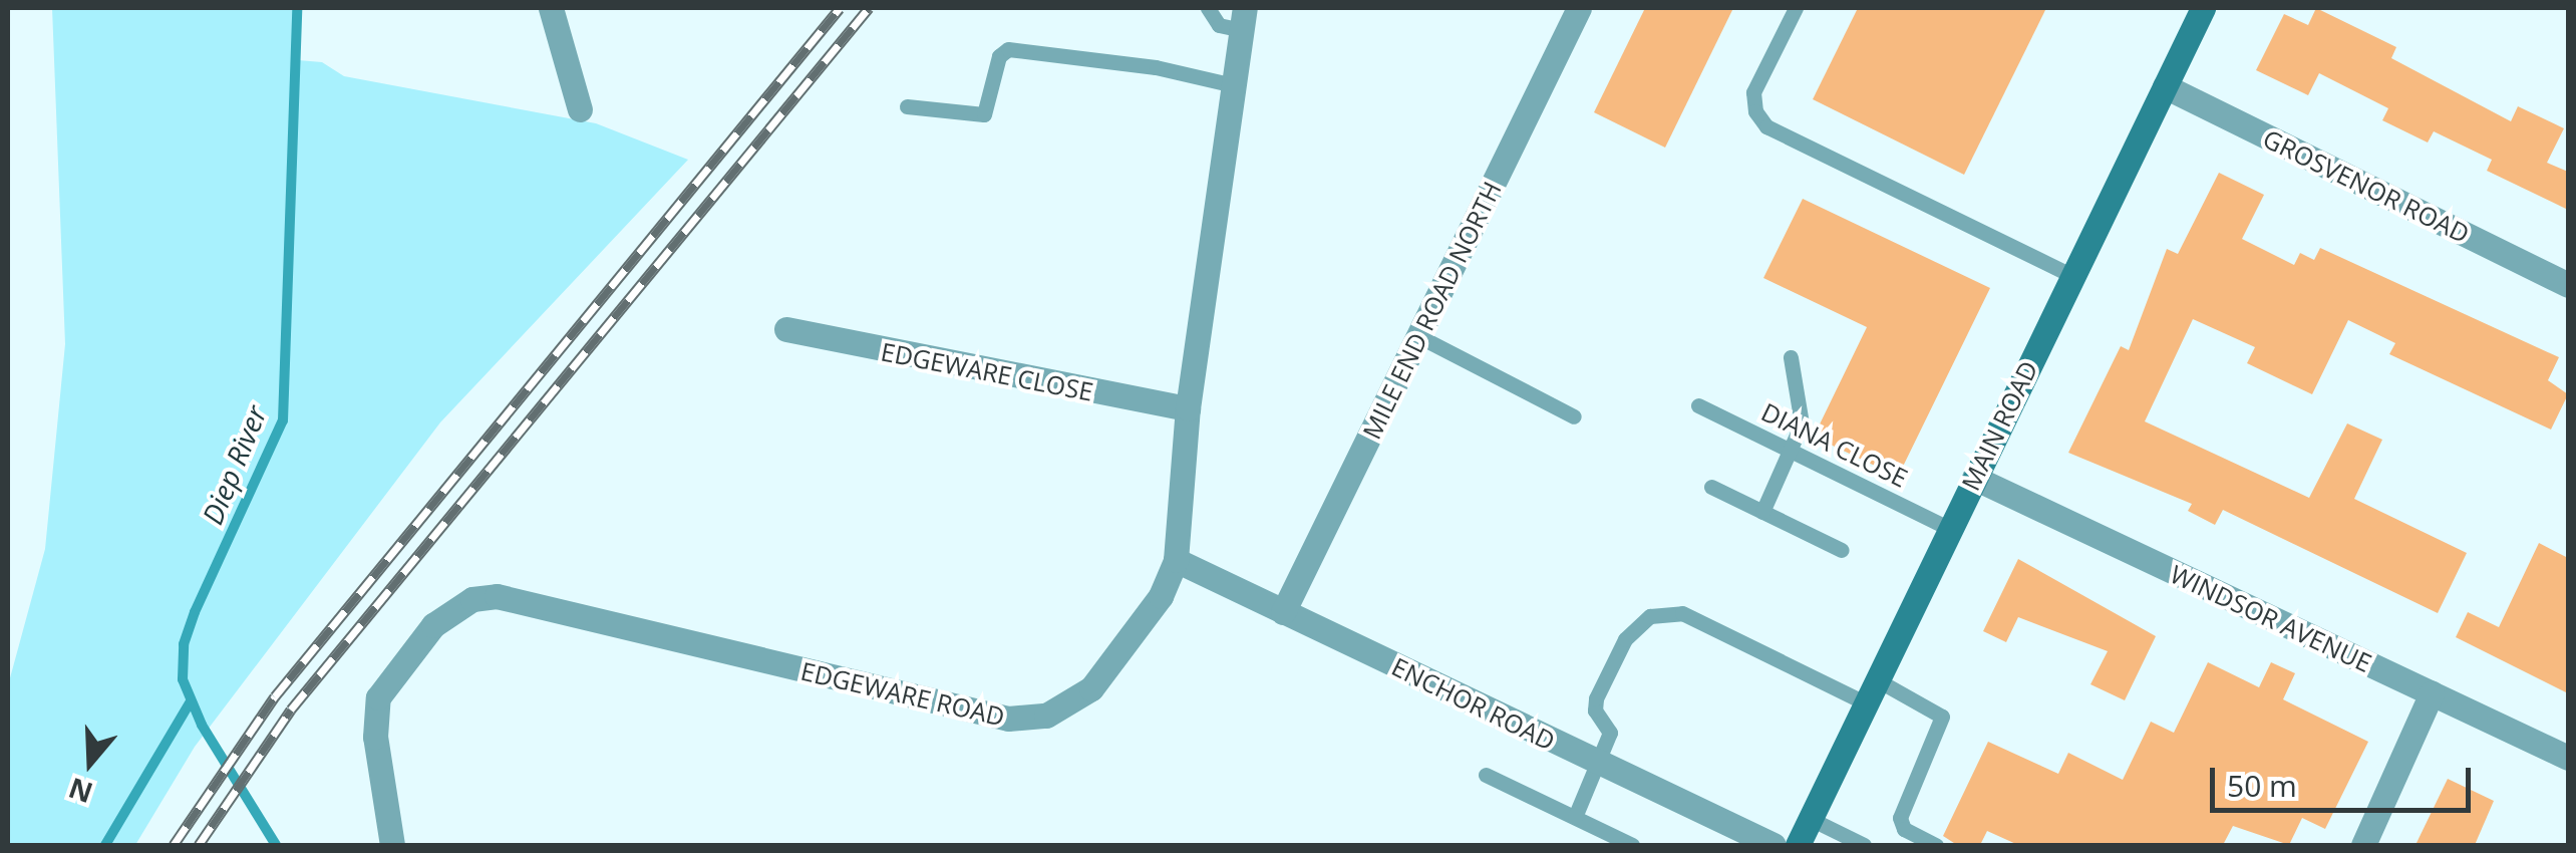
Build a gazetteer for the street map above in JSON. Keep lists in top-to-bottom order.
{
  "streets": {
    "main road": ["MAIN ROAD"],
    "street": [
      "GROSVENOR ROAD",
      "MILE END ROAD NORTH",
      "EDGEWARE CLOSE",
      "WINDSOR AVENUE",
      "EDGEWARE ROAD",
      "ENCHOR ROAD"
    ],
    "lane": ["DIANA CLOSE"]
  },
  "crossings": [
    ["GROSVENOR ROAD", "MAIN ROAD"],
    ["MILE END ROAD NORTH", "ENCHOR ROAD"],
    ["EDGEWARE CLOSE", "EDGEWARE ROAD"],
    ["MAIN ROAD", "DIANA CLOSE"],
    ["MAIN ROAD", "WINDSOR AVENUE"],
    ["EDGEWARE ROAD", "ENCHOR ROAD"]
  ],
  "water": ["Diep River"],
  "scale_bar": "50 m",
  "north": "bottom"
}
